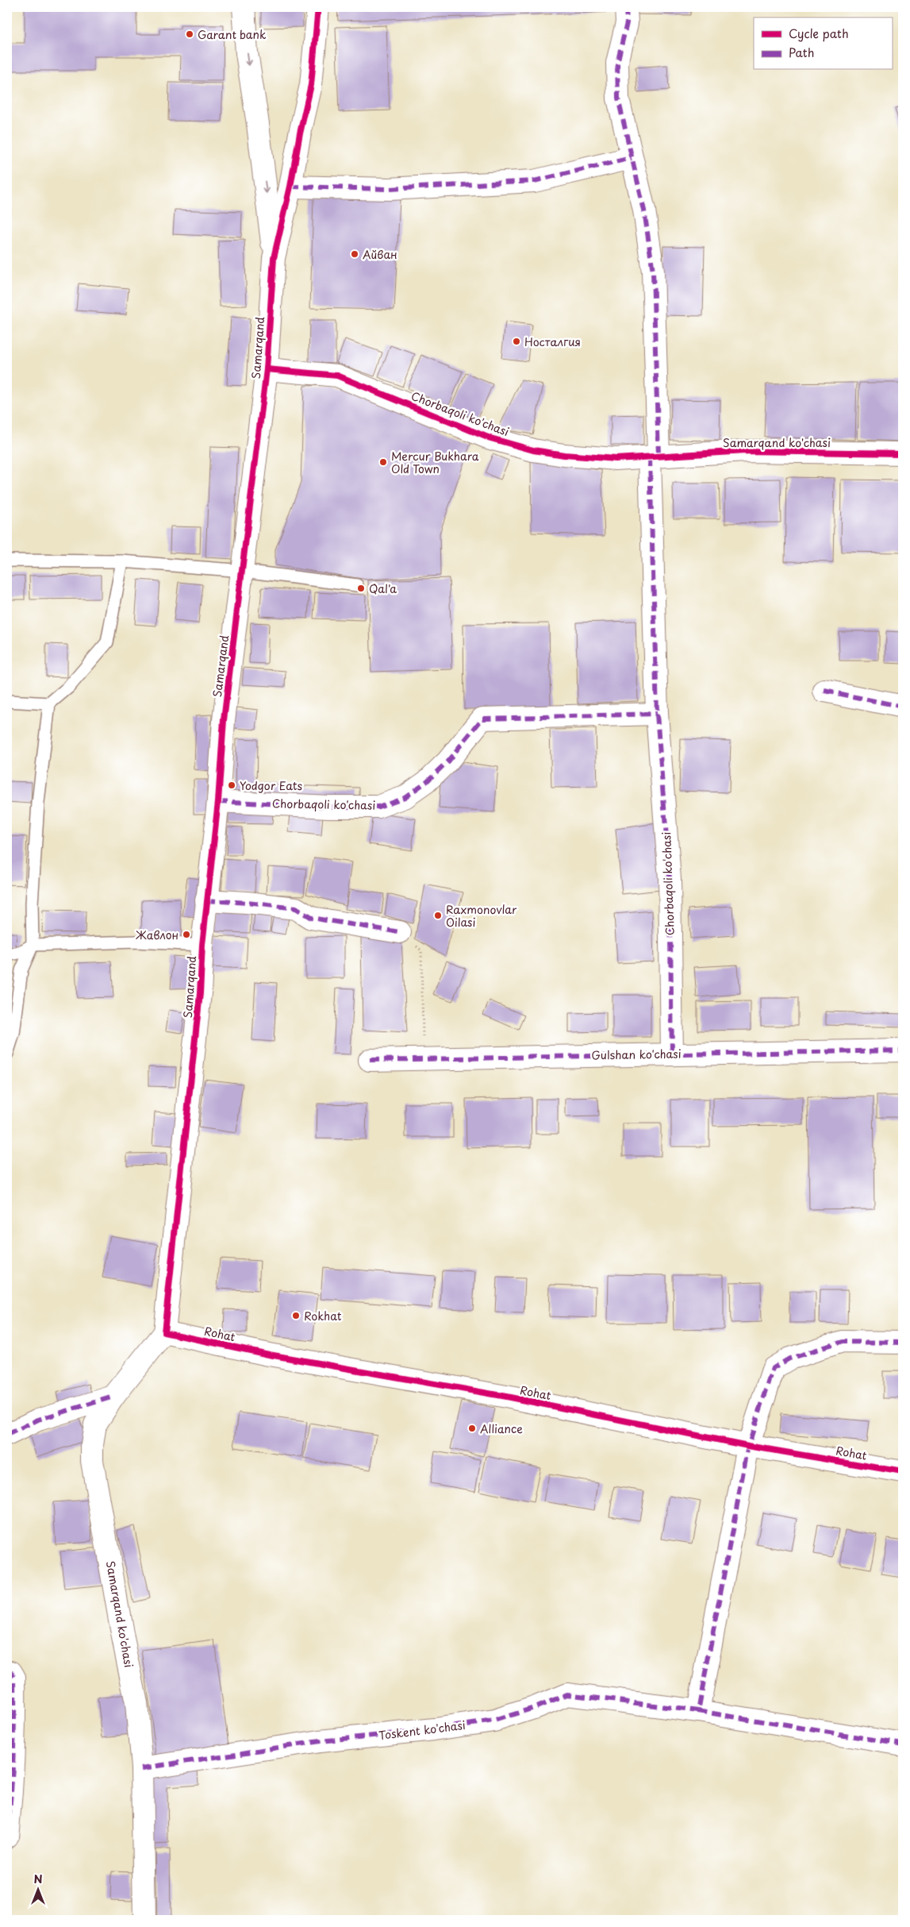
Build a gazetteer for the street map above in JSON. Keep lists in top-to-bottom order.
{
  "streets": {
    "street": [
      "Samarqand",
      "Chorbaqoli ko'chasi",
      "Samarqand ko'chasi",
      "Gulshan ko'chasi",
      "Rohat",
      "Toskent ko'chasi"
    ]
  },
  "crossings": [
    ["Samarqand", "Chorbaqoli ko'chasi"],
    ["Samarqand", "Samarqand ko'chasi"],
    ["Samarqand", "Rohat"],
    ["Chorbaqoli ko'chasi", "Samarqand ko'chasi"],
    ["Chorbaqoli ko'chasi", "Gulshan ko'chasi"],
    ["Samarqand ko'chasi", "Rohat"],
    ["Samarqand ko'chasi", "Toskent ko'chasi"]
  ],
  "places": [
    "Garant bank",
    "Айван",
    "Носталгия",
    "Mercur Bukhara Old Town",
    "Qal'a",
    "Yodgor Eats",
    "Raxmonovlar Oilasi",
    "Жавлон",
    "Rokhat",
    "Alliance"
  ],
  "legend": ["Cycle path", "Path"],
  "north": "top"
}
